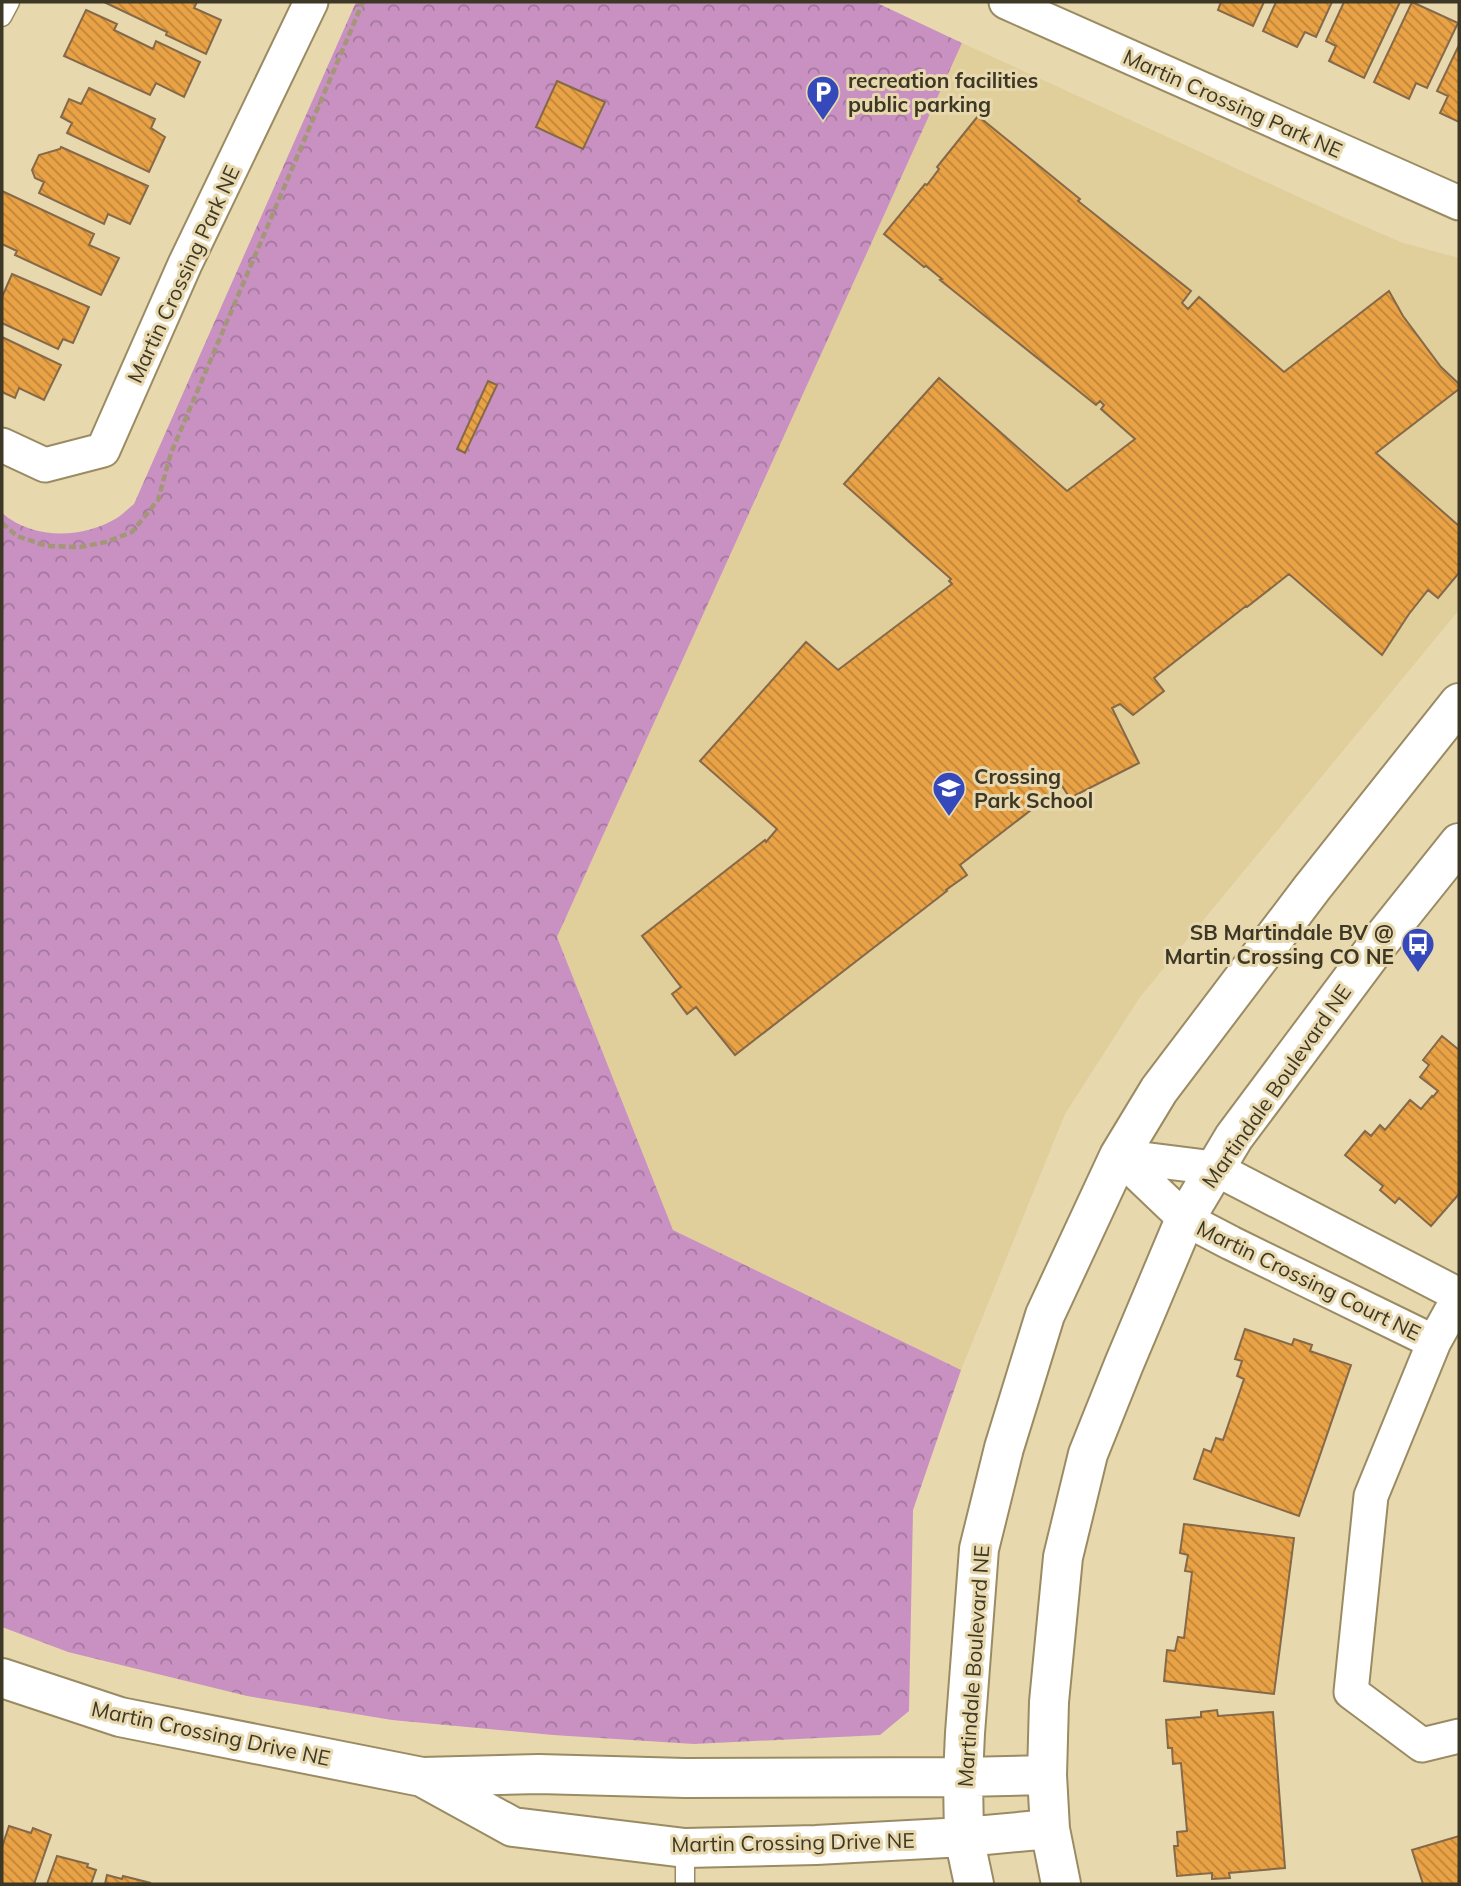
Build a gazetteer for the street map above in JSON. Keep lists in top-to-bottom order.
{
  "streets": {
    "street": [
      "Martin Crossing Park NE",
      "Martindale Boulevard NE",
      "Martin Crossing Court NE",
      "Martin Crossing Drive NE"
    ]
  },
  "crossings": [
    ["Martindale Boulevard NE", "Martin Crossing Court NE"],
    ["Martindale Boulevard NE", "Martin Crossing Drive NE"]
  ],
  "places": {
    "parking": ["recreation facilities public parking"],
    "school or university": ["Crossing Park School"],
    "bus stop": ["SB Martindale BV @ Martin Crossing CO NE"]
  }
}
